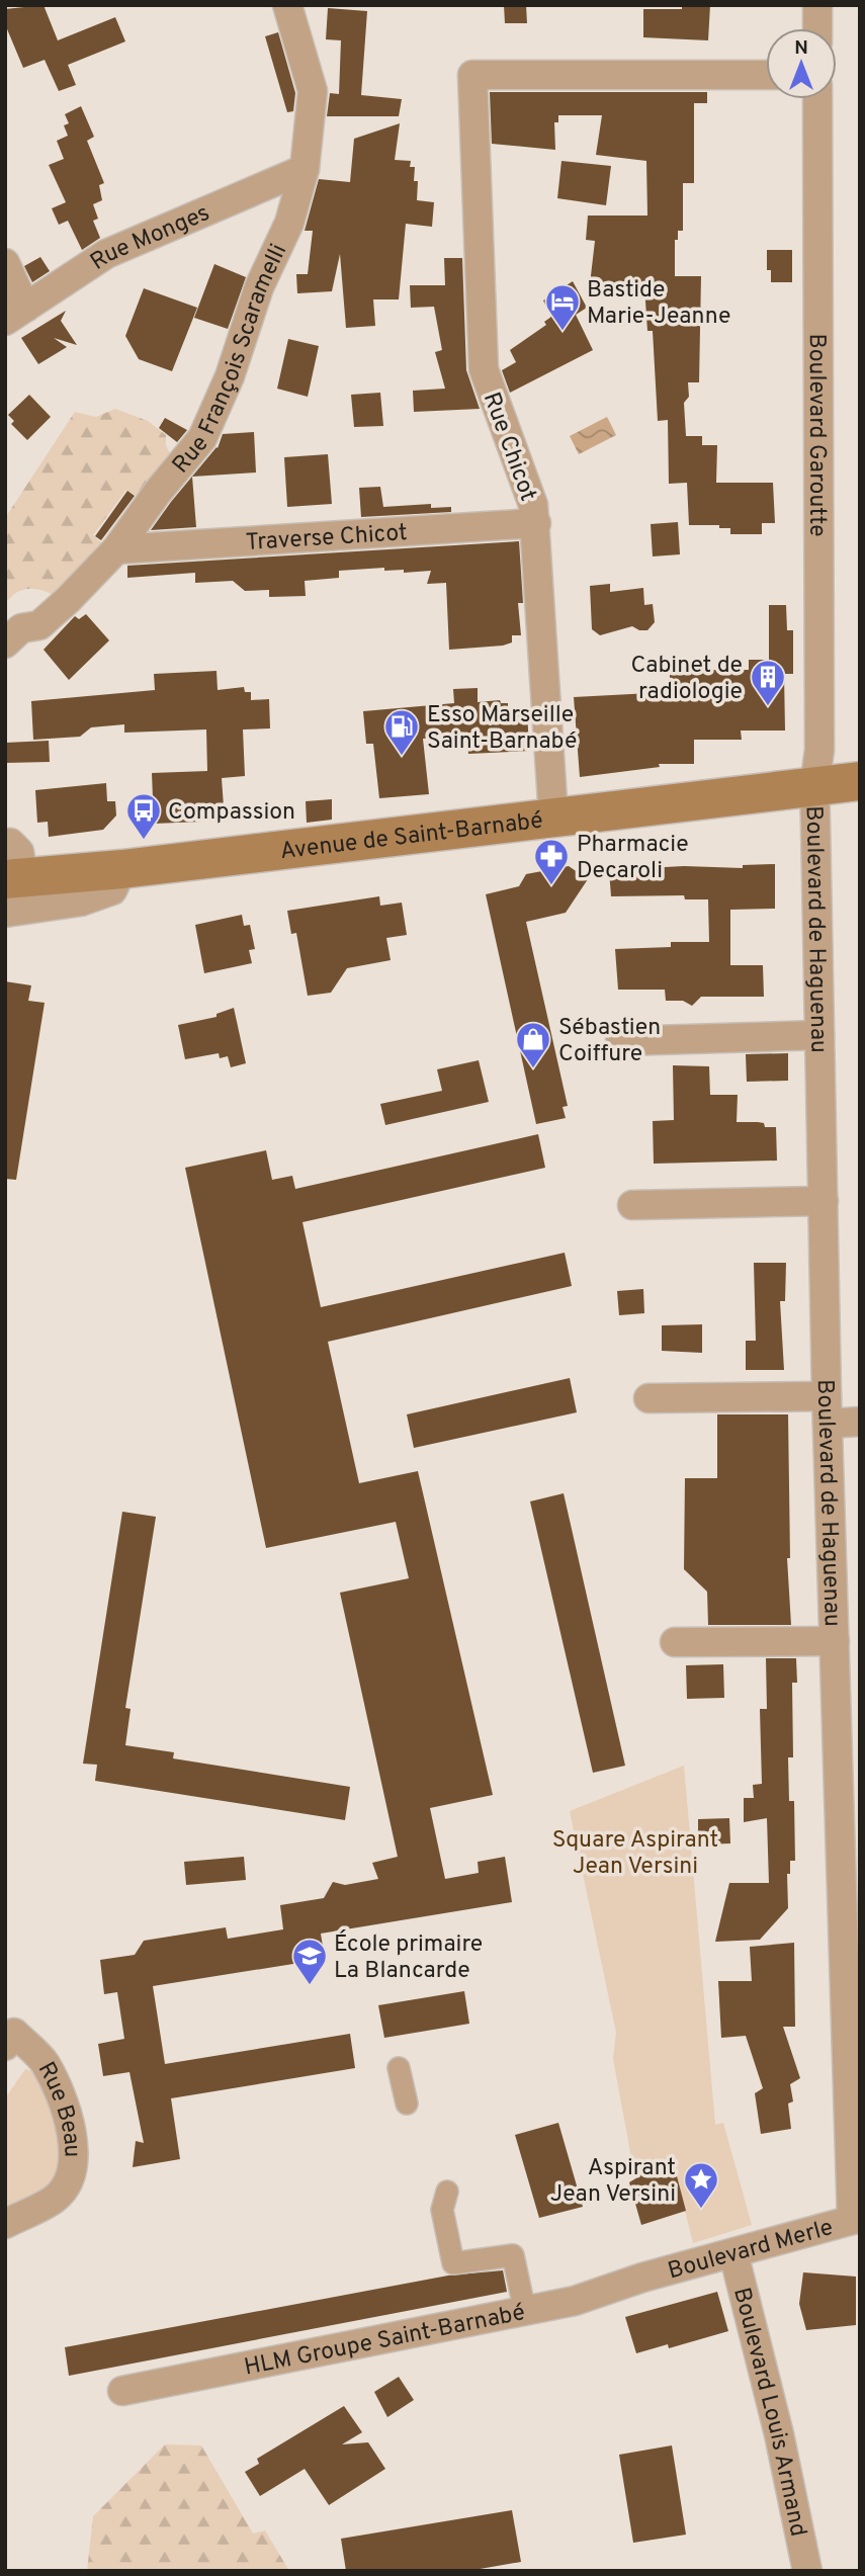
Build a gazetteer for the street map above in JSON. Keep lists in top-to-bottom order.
{
  "streets": {
    "main road": ["Avenue de Saint-Barnabé"],
    "street": [
      "Rue Monges",
      "Rue François Scaramelli",
      "Boulevard Garoutte",
      "Rue Chicot",
      "Traverse Chicot",
      "Boulevard de Haguenau",
      "Rue Beau",
      "Boulevard Merle",
      "HLM Groupe Saint-Barnabé",
      "Boulevard Louis Armand"
    ]
  },
  "crossings": [
    ["Rue Monges", "Rue François Scaramelli"],
    ["Rue François Scaramelli", "Traverse Chicot"],
    ["Boulevard Garoutte", "Avenue de Saint-Barnabé"],
    ["Boulevard Garoutte", "Boulevard de Haguenau"],
    ["Rue Chicot", "Traverse Chicot"],
    ["Rue Chicot", "Avenue de Saint-Barnabé"],
    ["Avenue de Saint-Barnabé", "Boulevard de Haguenau"],
    ["Boulevard de Haguenau", "Boulevard Merle"],
    ["Boulevard Merle", "HLM Groupe Saint-Barnabé"],
    ["Boulevard Merle", "Boulevard Louis Armand"]
  ],
  "parks": ["Square Aspirant Jean Versini"],
  "places": {
    "hotel": ["Bastide Marie-Jeanne"],
    "building": ["Cabinet de radiologie"],
    "fuel station": ["Esso Marseille Saint-Barnabé"],
    "bus stop": ["Compassion"],
    "pharmacy": ["Pharmacie Decaroli"],
    "shop": ["Sébastien Coiffure"],
    "school or university": ["École primaire La Blancarde"],
    "place": ["Aspirant Jean Versini"]
  },
  "north": "top"
}
